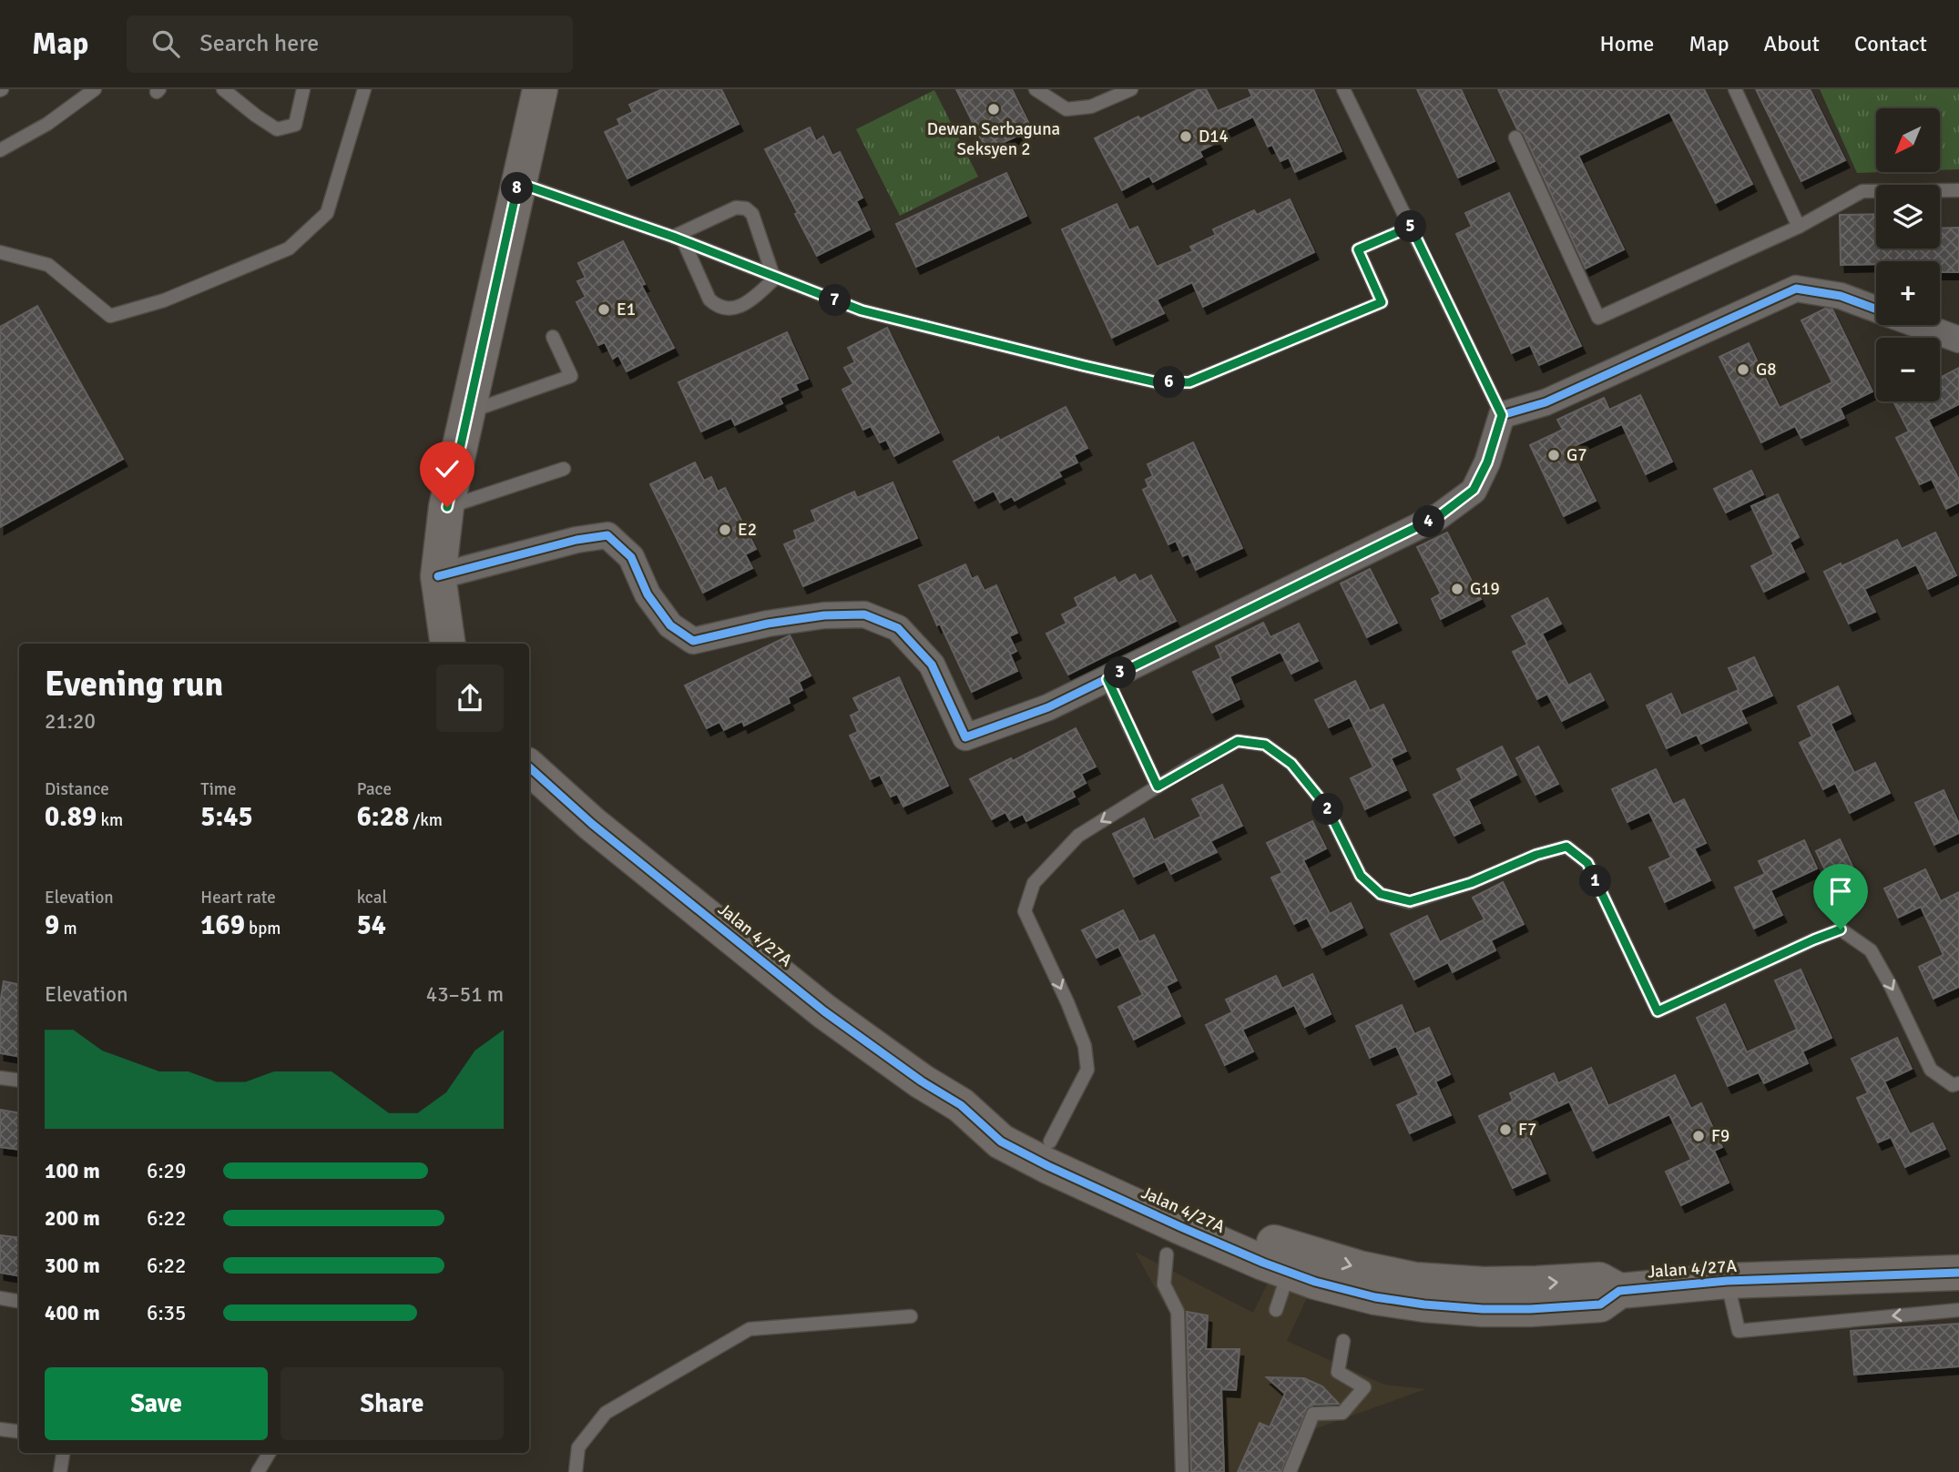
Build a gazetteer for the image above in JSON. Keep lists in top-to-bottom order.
{
  "streets": {
    "street": ["Jalan 4/27A"]
  },
  "places": [
    "Dewan Serbaguna Seksyen 2",
    "D14",
    "E1",
    "G8",
    "G7",
    "E2",
    "G19",
    "F7",
    "F9"
  ],
  "north": "bottom left",
  "page": {
    "header": "Map",
    "search": "Search here",
    "nav": [
      "Home",
      "Map",
      "About",
      "Contact"
    ],
    "map_buttons": ["+", "−"],
    "pins": [
      "8",
      "5",
      "7",
      "6",
      "4",
      "3",
      "2",
      "1"
    ],
    "heading": ["Evening run", "21:20"],
    "stats": [
      ["Distance", "0.89 km"],
      ["Time", "5:45"],
      ["Pace", "6:28 /km"],
      ["Elevation", "9 m"],
      ["Heart rate", "169 bpm"],
      ["kcal", "54"]
    ],
    "chart": ["Elevation", "43–51 m"],
    "list": [
      {
        "name": "100 m",
        "note": "6:29"
      },
      {
        "name": "200 m",
        "note": "6:22"
      },
      {
        "name": "300 m",
        "note": "6:22"
      },
      {
        "name": "400 m",
        "note": "6:35"
      }
    ],
    "buttons": ["Save", "Share"]
  }
}
